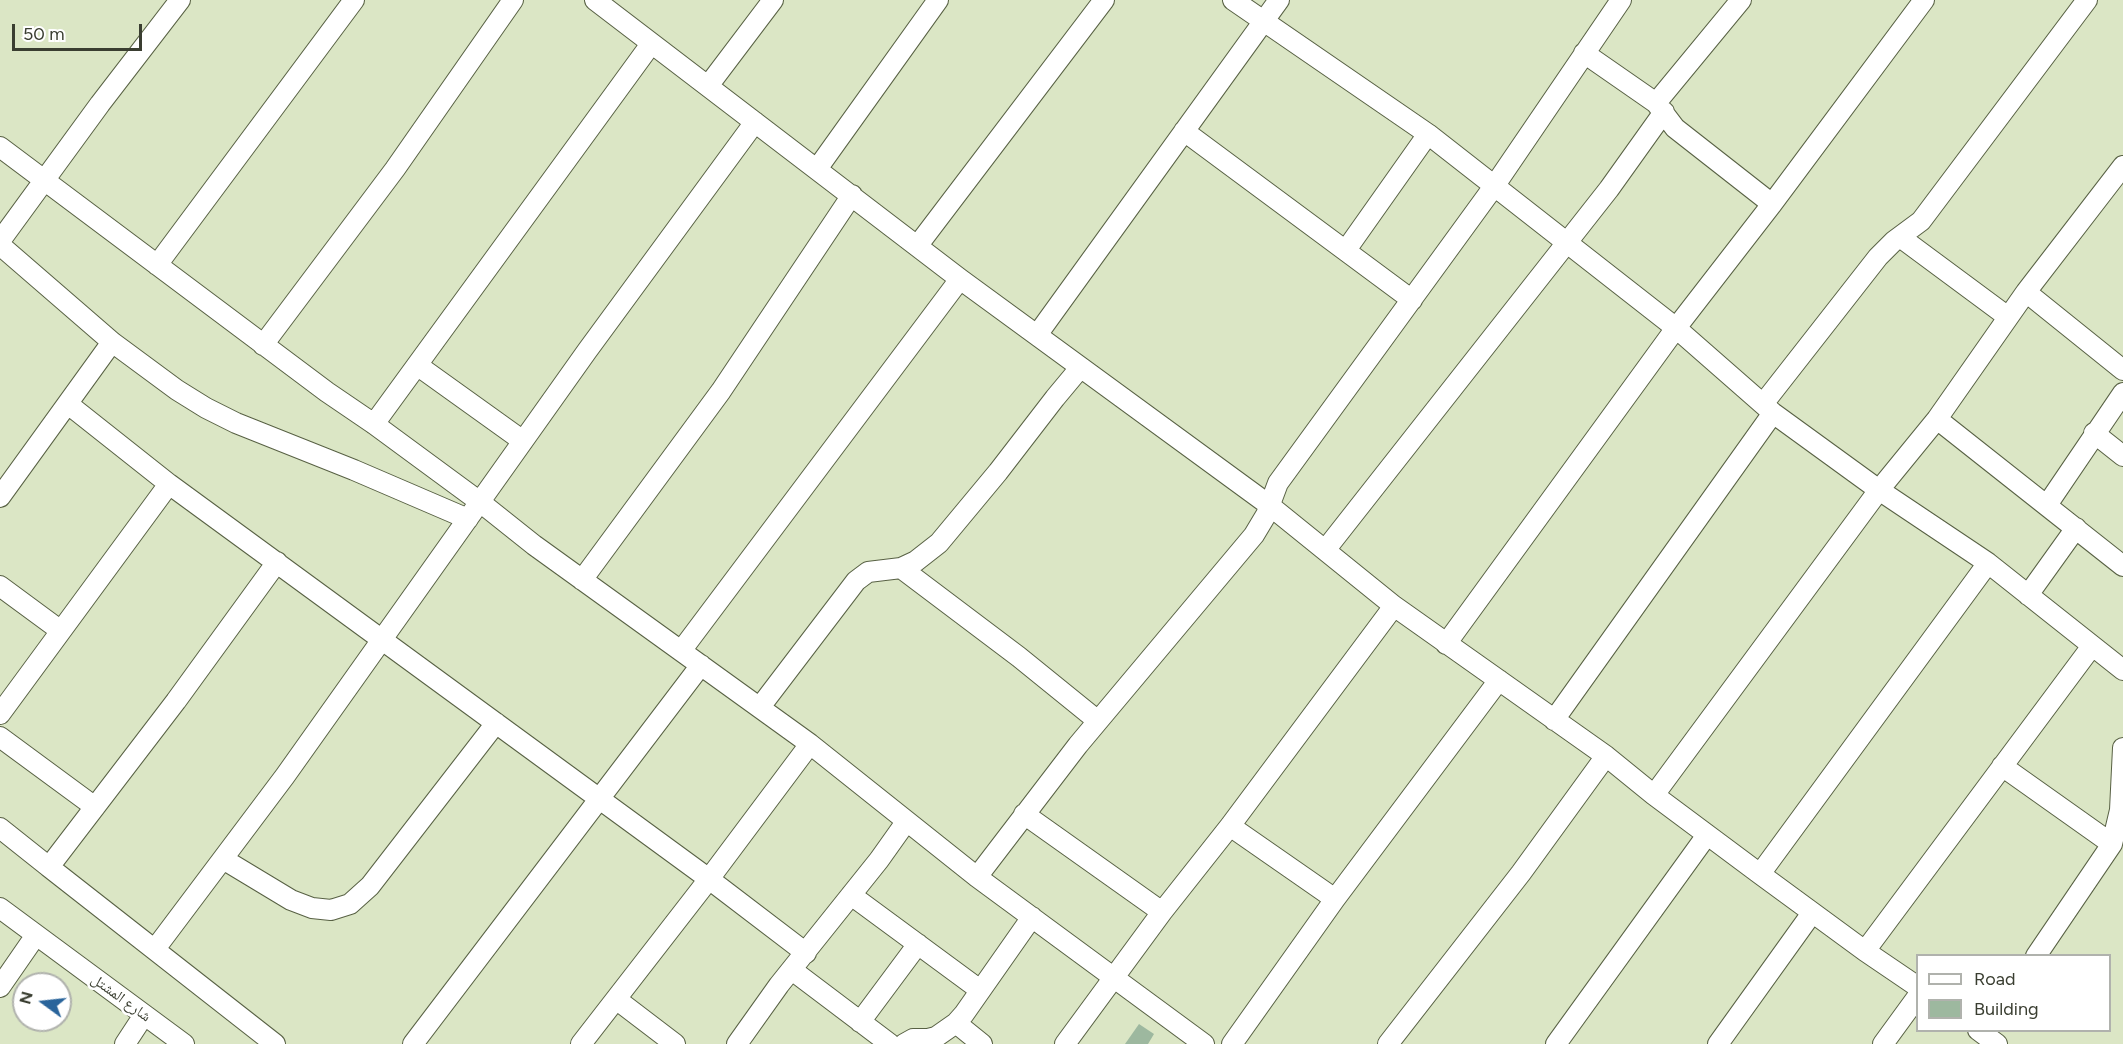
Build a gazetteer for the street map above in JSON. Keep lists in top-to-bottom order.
{
  "streets": {
    "street": ["شارع المشتل"]
  },
  "legend": ["Road", "Building"],
  "scale_bar": "50 m",
  "north": "left"
}
